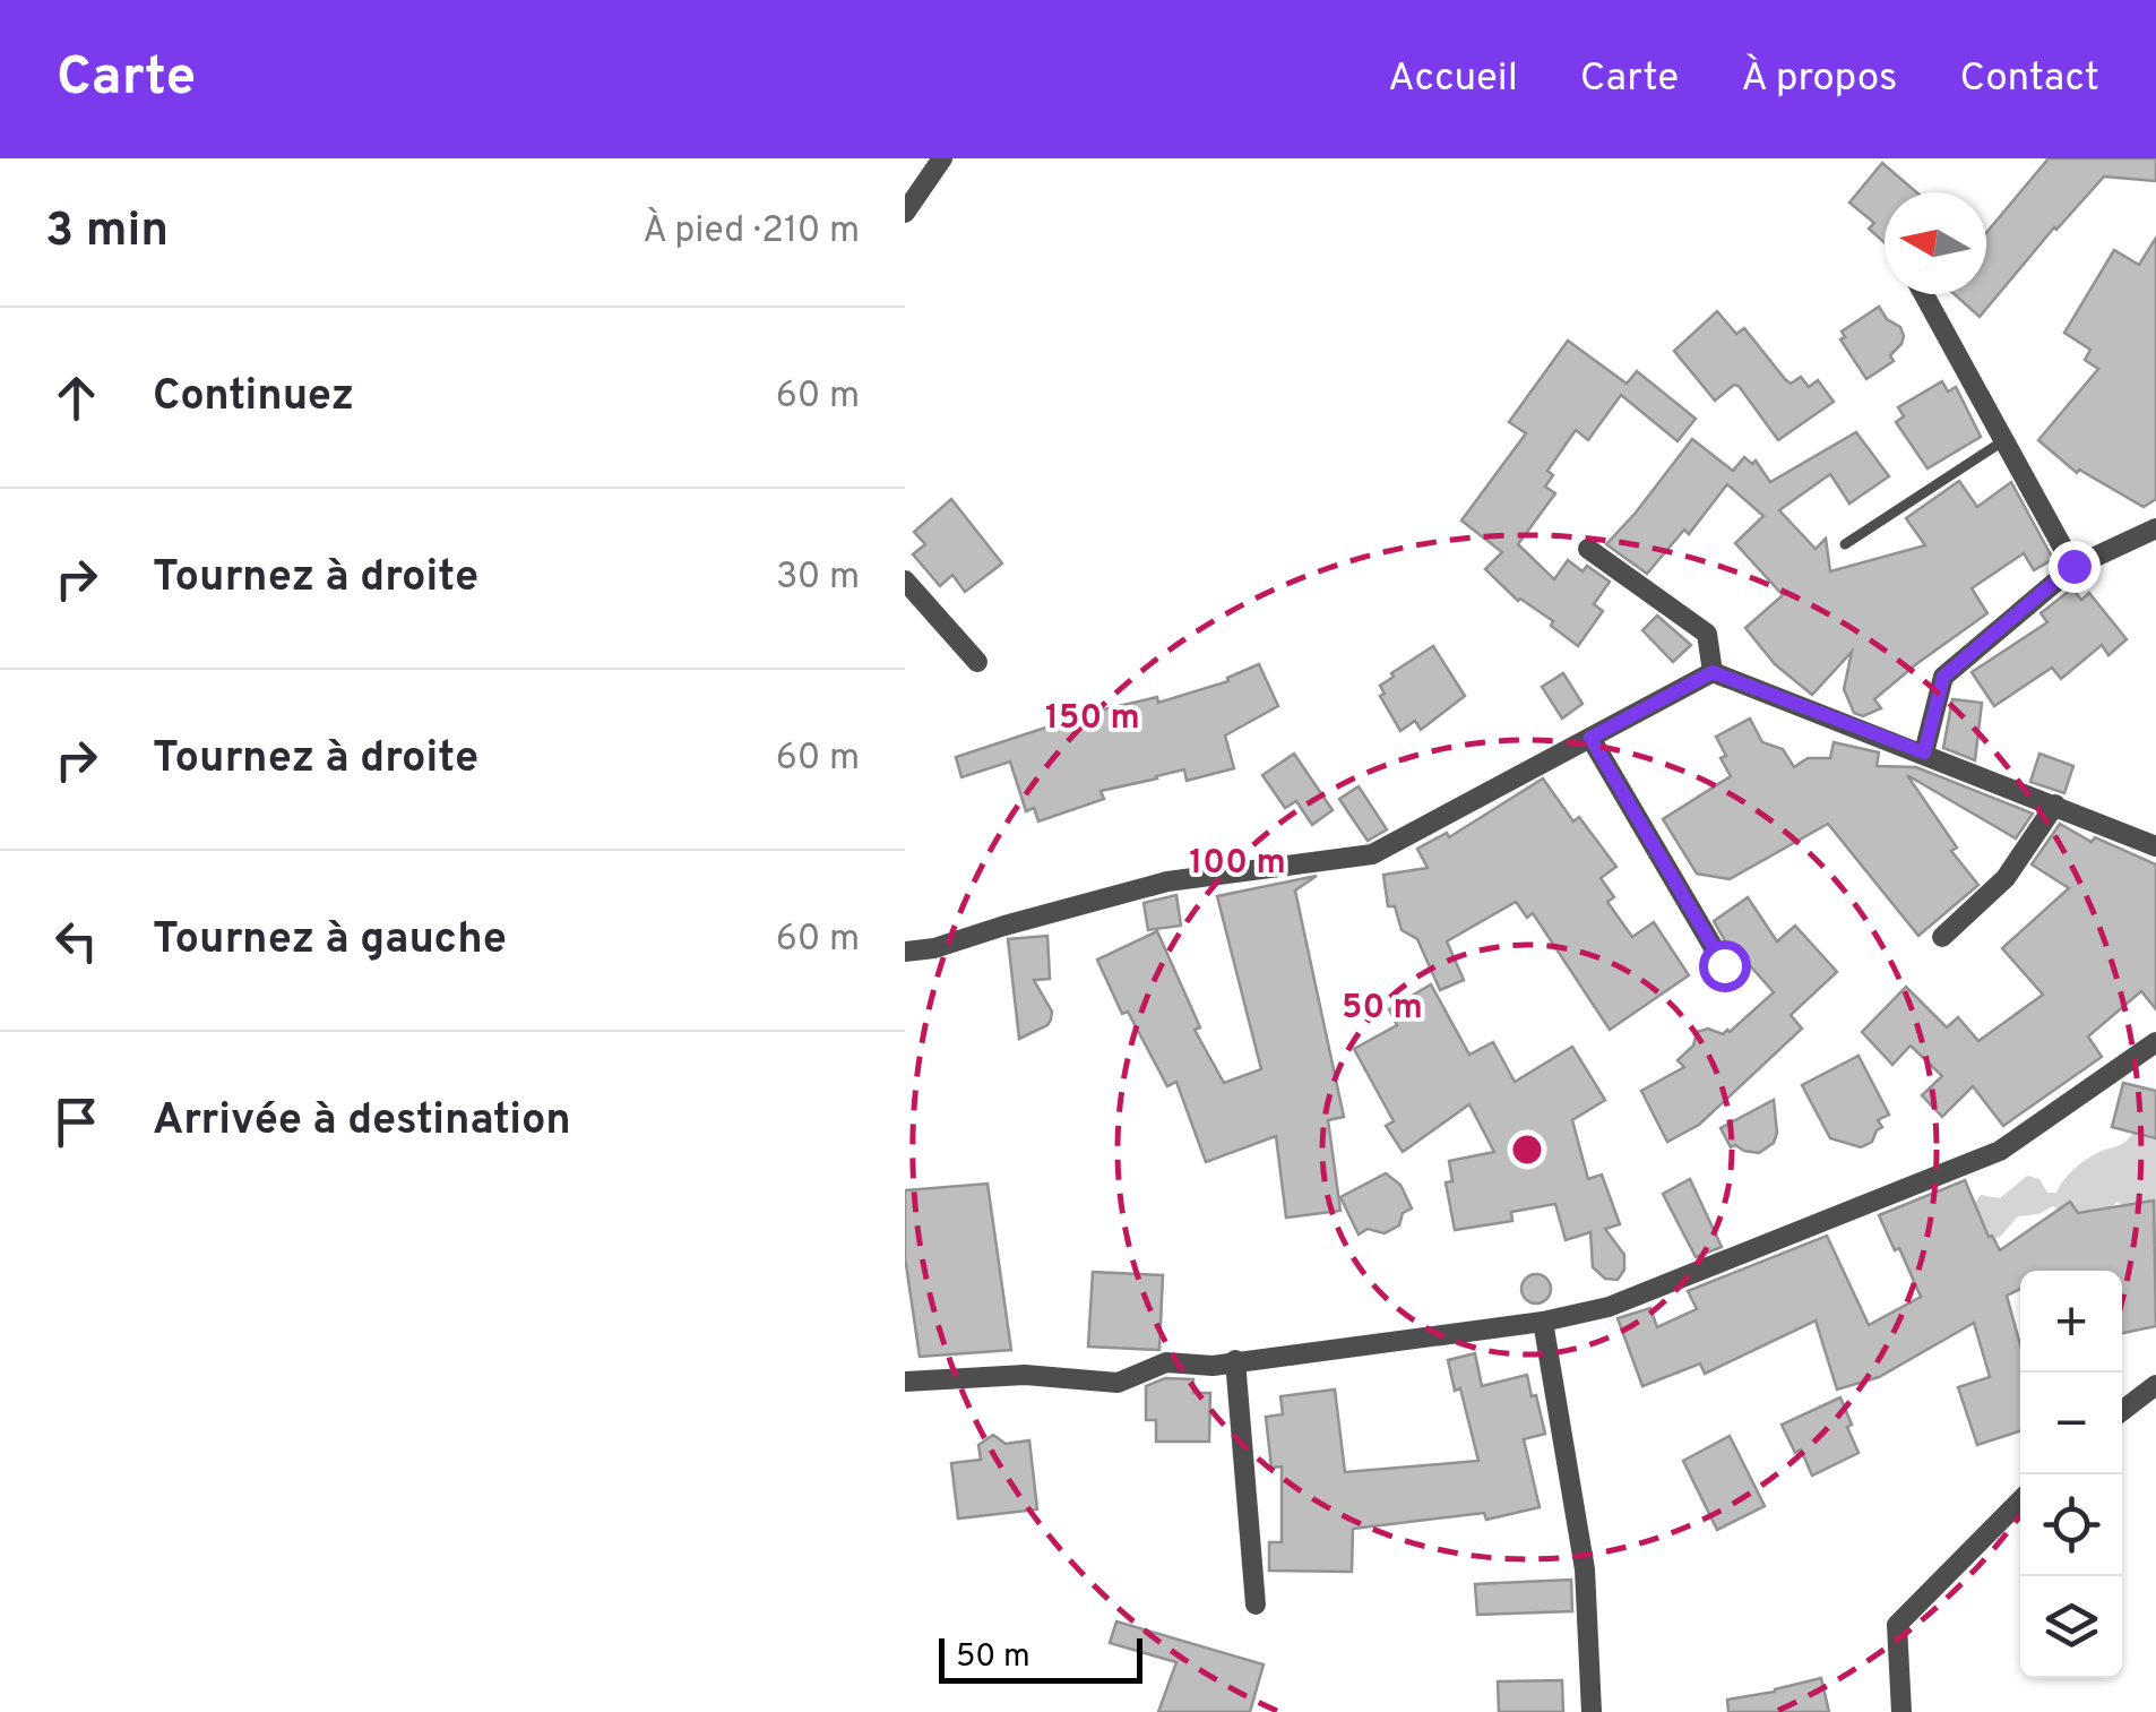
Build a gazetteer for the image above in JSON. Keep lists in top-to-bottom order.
{
  "scale_bar": "50 m",
  "north": "left",
  "page": {
    "header": "Carte",
    "nav": [
      "Accueil",
      "Carte",
      "À propos",
      "Contact"
    ],
    "heading": ["3 min", "À pied · 210 m"],
    "list": [
      ["Continuez", "60 m"],
      ["Tournez à droite", "30 m"],
      ["Tournez à droite", "60 m"],
      ["Tournez à gauche", "60 m"],
      "Arrivée à destination"
    ],
    "map_buttons": ["+", "−"],
    "scale": "50 m"
  },
  "rings": ["150 m", "100 m", "50 m"]
}
